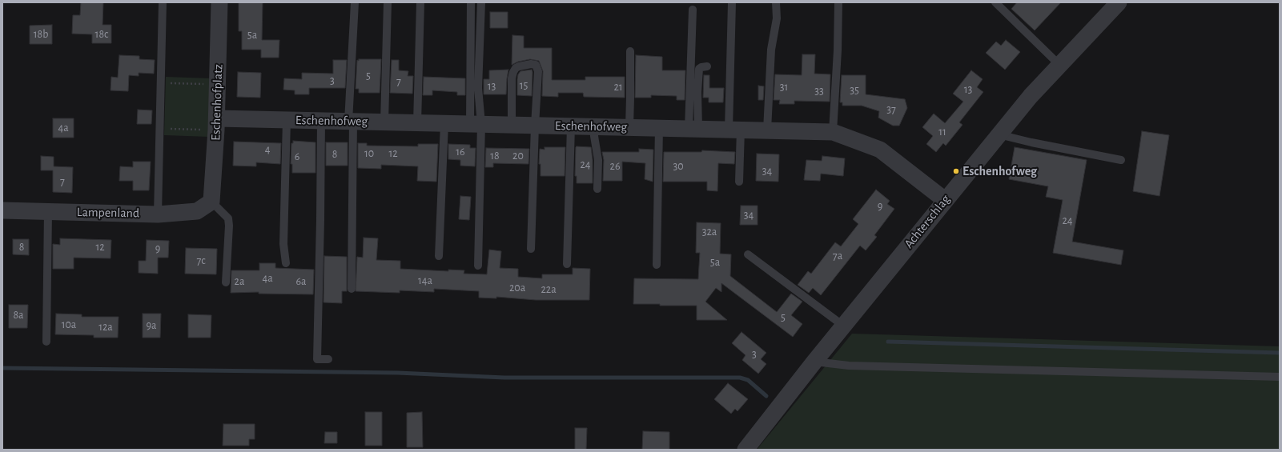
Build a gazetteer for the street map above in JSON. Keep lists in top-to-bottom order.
{
  "streets": {
    "street": [
      "Eschenhofplatz",
      "Eschenhofweg",
      "Lampenland",
      "Achterschlag"
    ]
  },
  "crossings": [
    ["Eschenhofplatz", "Eschenhofweg"],
    ["Eschenhofplatz", "Lampenland"],
    ["Eschenhofweg", "Achterschlag"]
  ],
  "places": ["Eschenhofweg"],
  "house_numbers": [
    "18b",
    "18c",
    "5a",
    "5",
    "3",
    "7",
    "15",
    "13",
    "21",
    "31",
    "13",
    "35",
    "33",
    "37",
    "4a",
    "11",
    "4",
    "16",
    "10",
    "12",
    "8",
    "18",
    "20",
    "6",
    "24",
    "26",
    "30",
    "34",
    "7",
    "9",
    "34",
    "24",
    "32a",
    "8",
    "12",
    "9",
    "7a",
    "7c",
    "5a",
    "4a",
    "14a",
    "2a",
    "6a",
    "20a",
    "22a",
    "8a",
    "5",
    "10a",
    "9a",
    "12a",
    "3"
  ]
}
